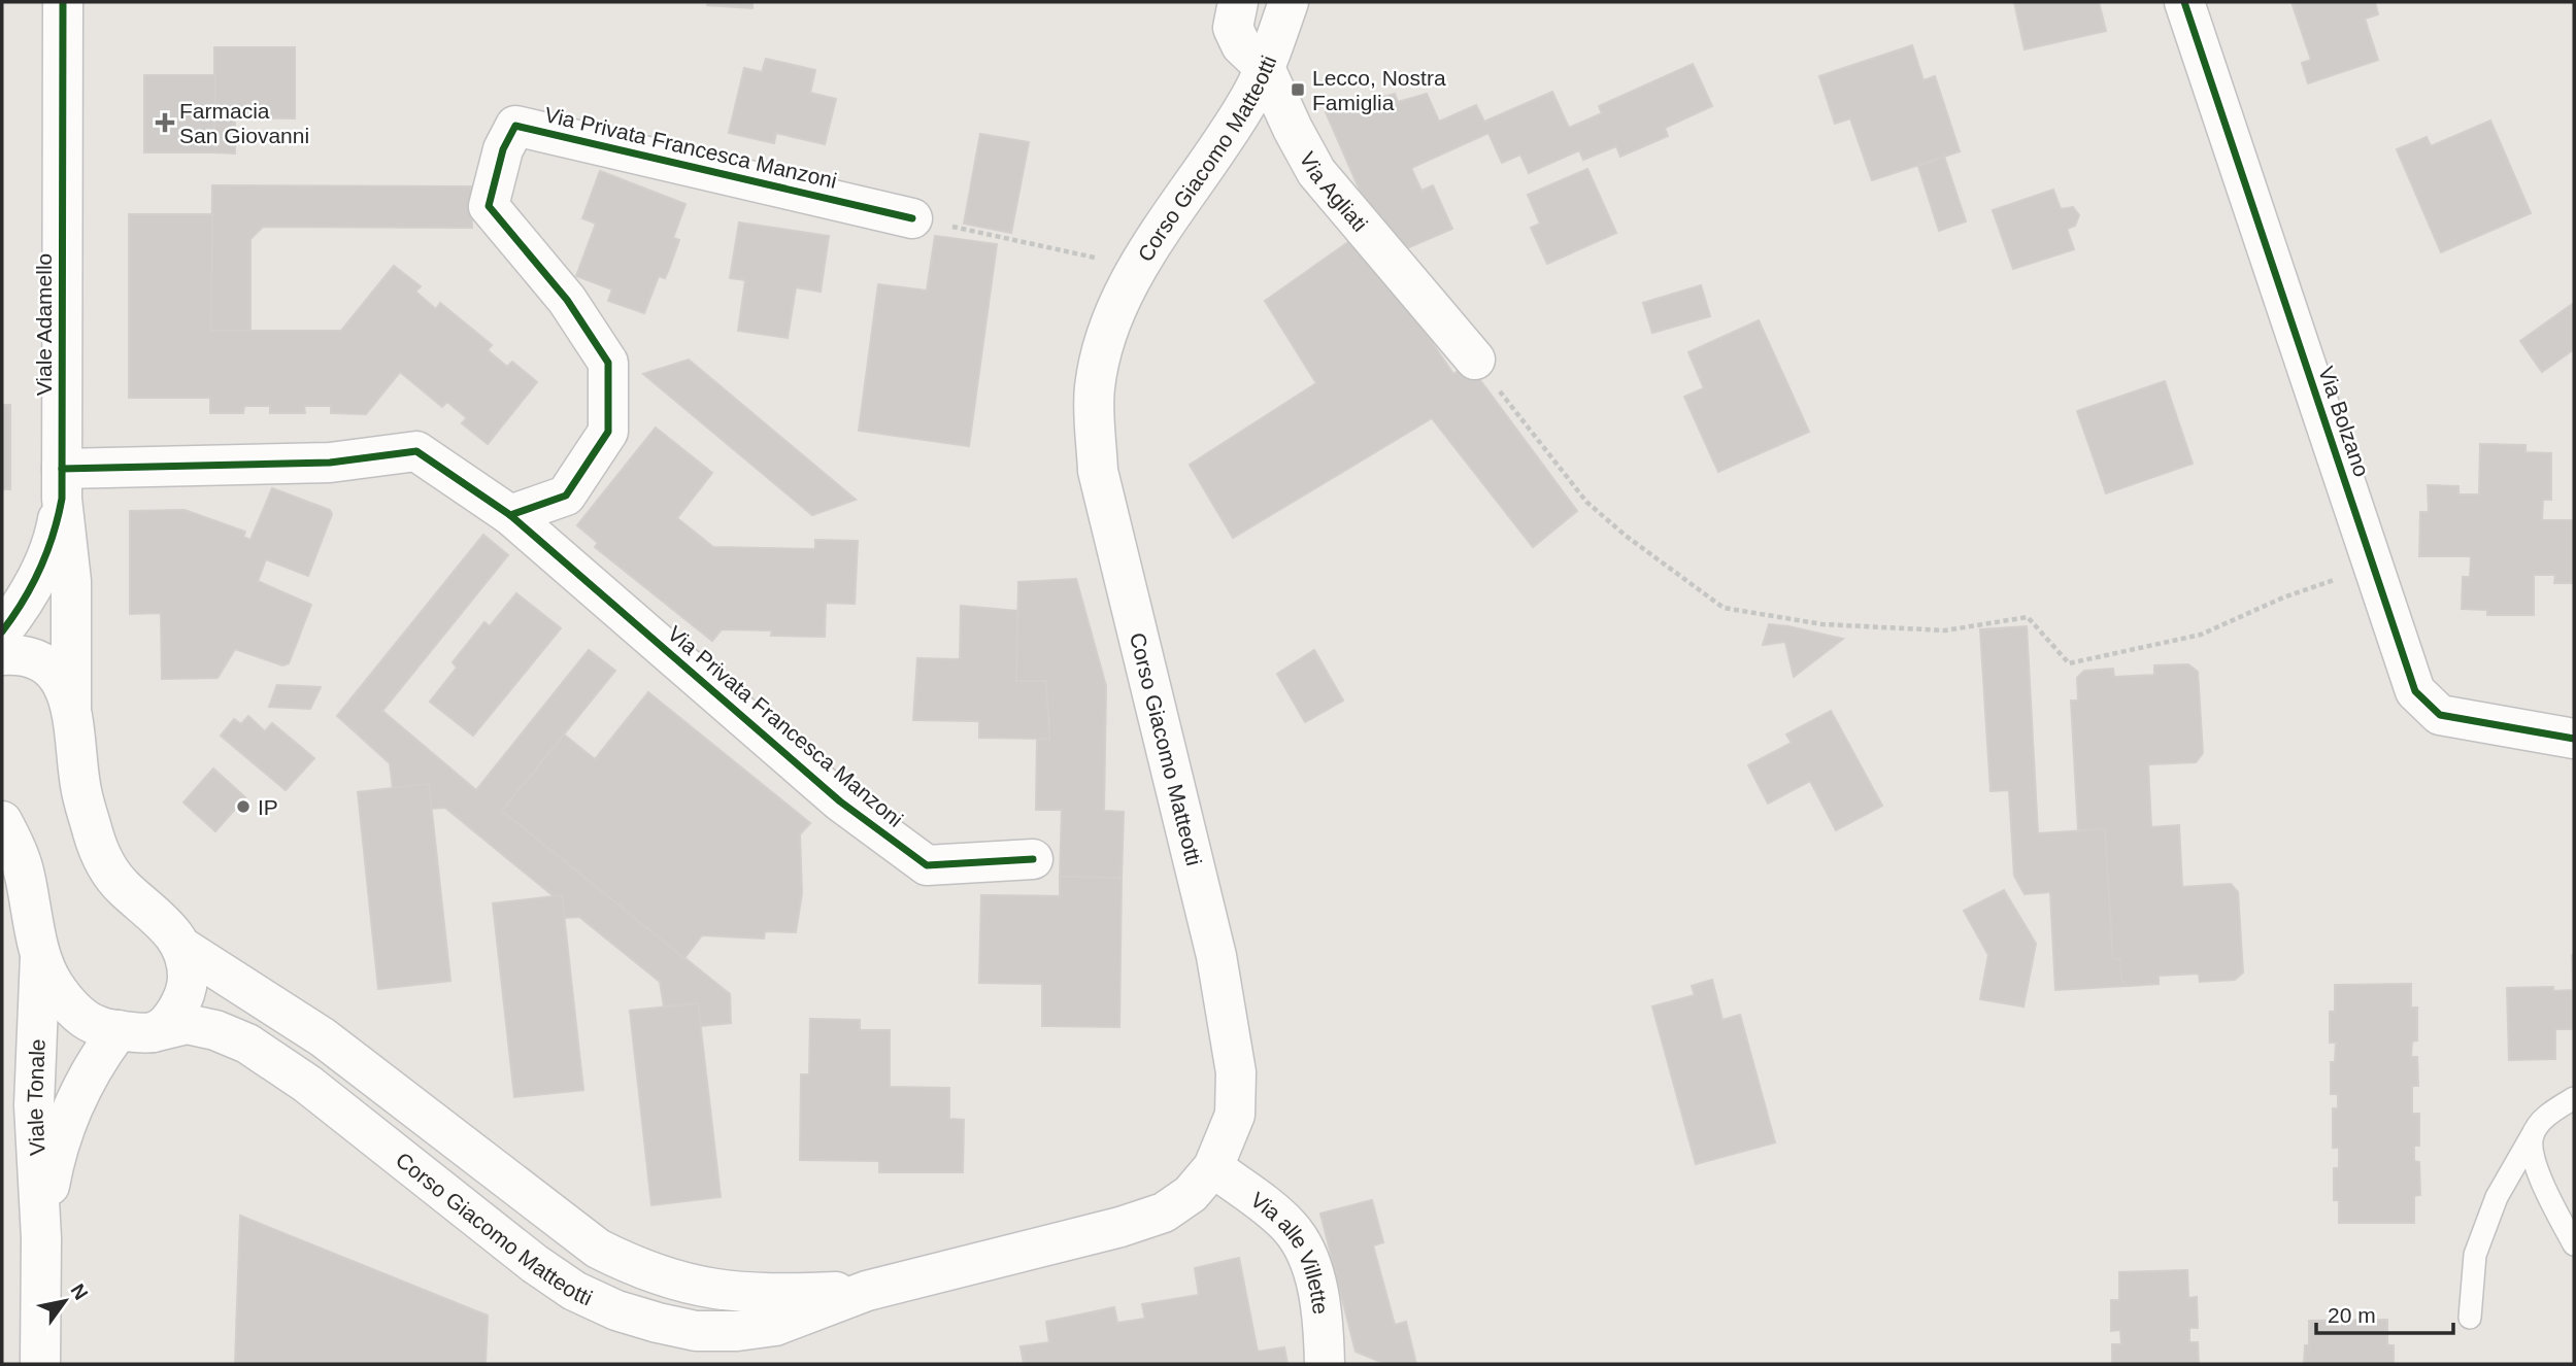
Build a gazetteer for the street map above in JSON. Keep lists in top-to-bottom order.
{
  "streets": {
    "main road": [
      "Via Privata Francesca Manzoni",
      "Corso Giacomo Matteotti",
      "Via Agliati",
      "Viale Adamello",
      "Via Bolzano",
      "Viale Tonale",
      "Via alle Villette"
    ]
  },
  "crossings": [
    ["Via Privata Francesca Manzoni", "Viale Adamello"],
    ["Corso Giacomo Matteotti", "Via Agliati"],
    ["Corso Giacomo Matteotti", "Viale Tonale"],
    ["Corso Giacomo Matteotti", "Via alle Villette"]
  ],
  "places": {
    "transit": ["Lecco, Nostra Famiglia"],
    "health": ["Farmacia San Giovanni"],
    "other": ["IP"]
  },
  "scale_bar": "20 m",
  "north": "top right"
}
